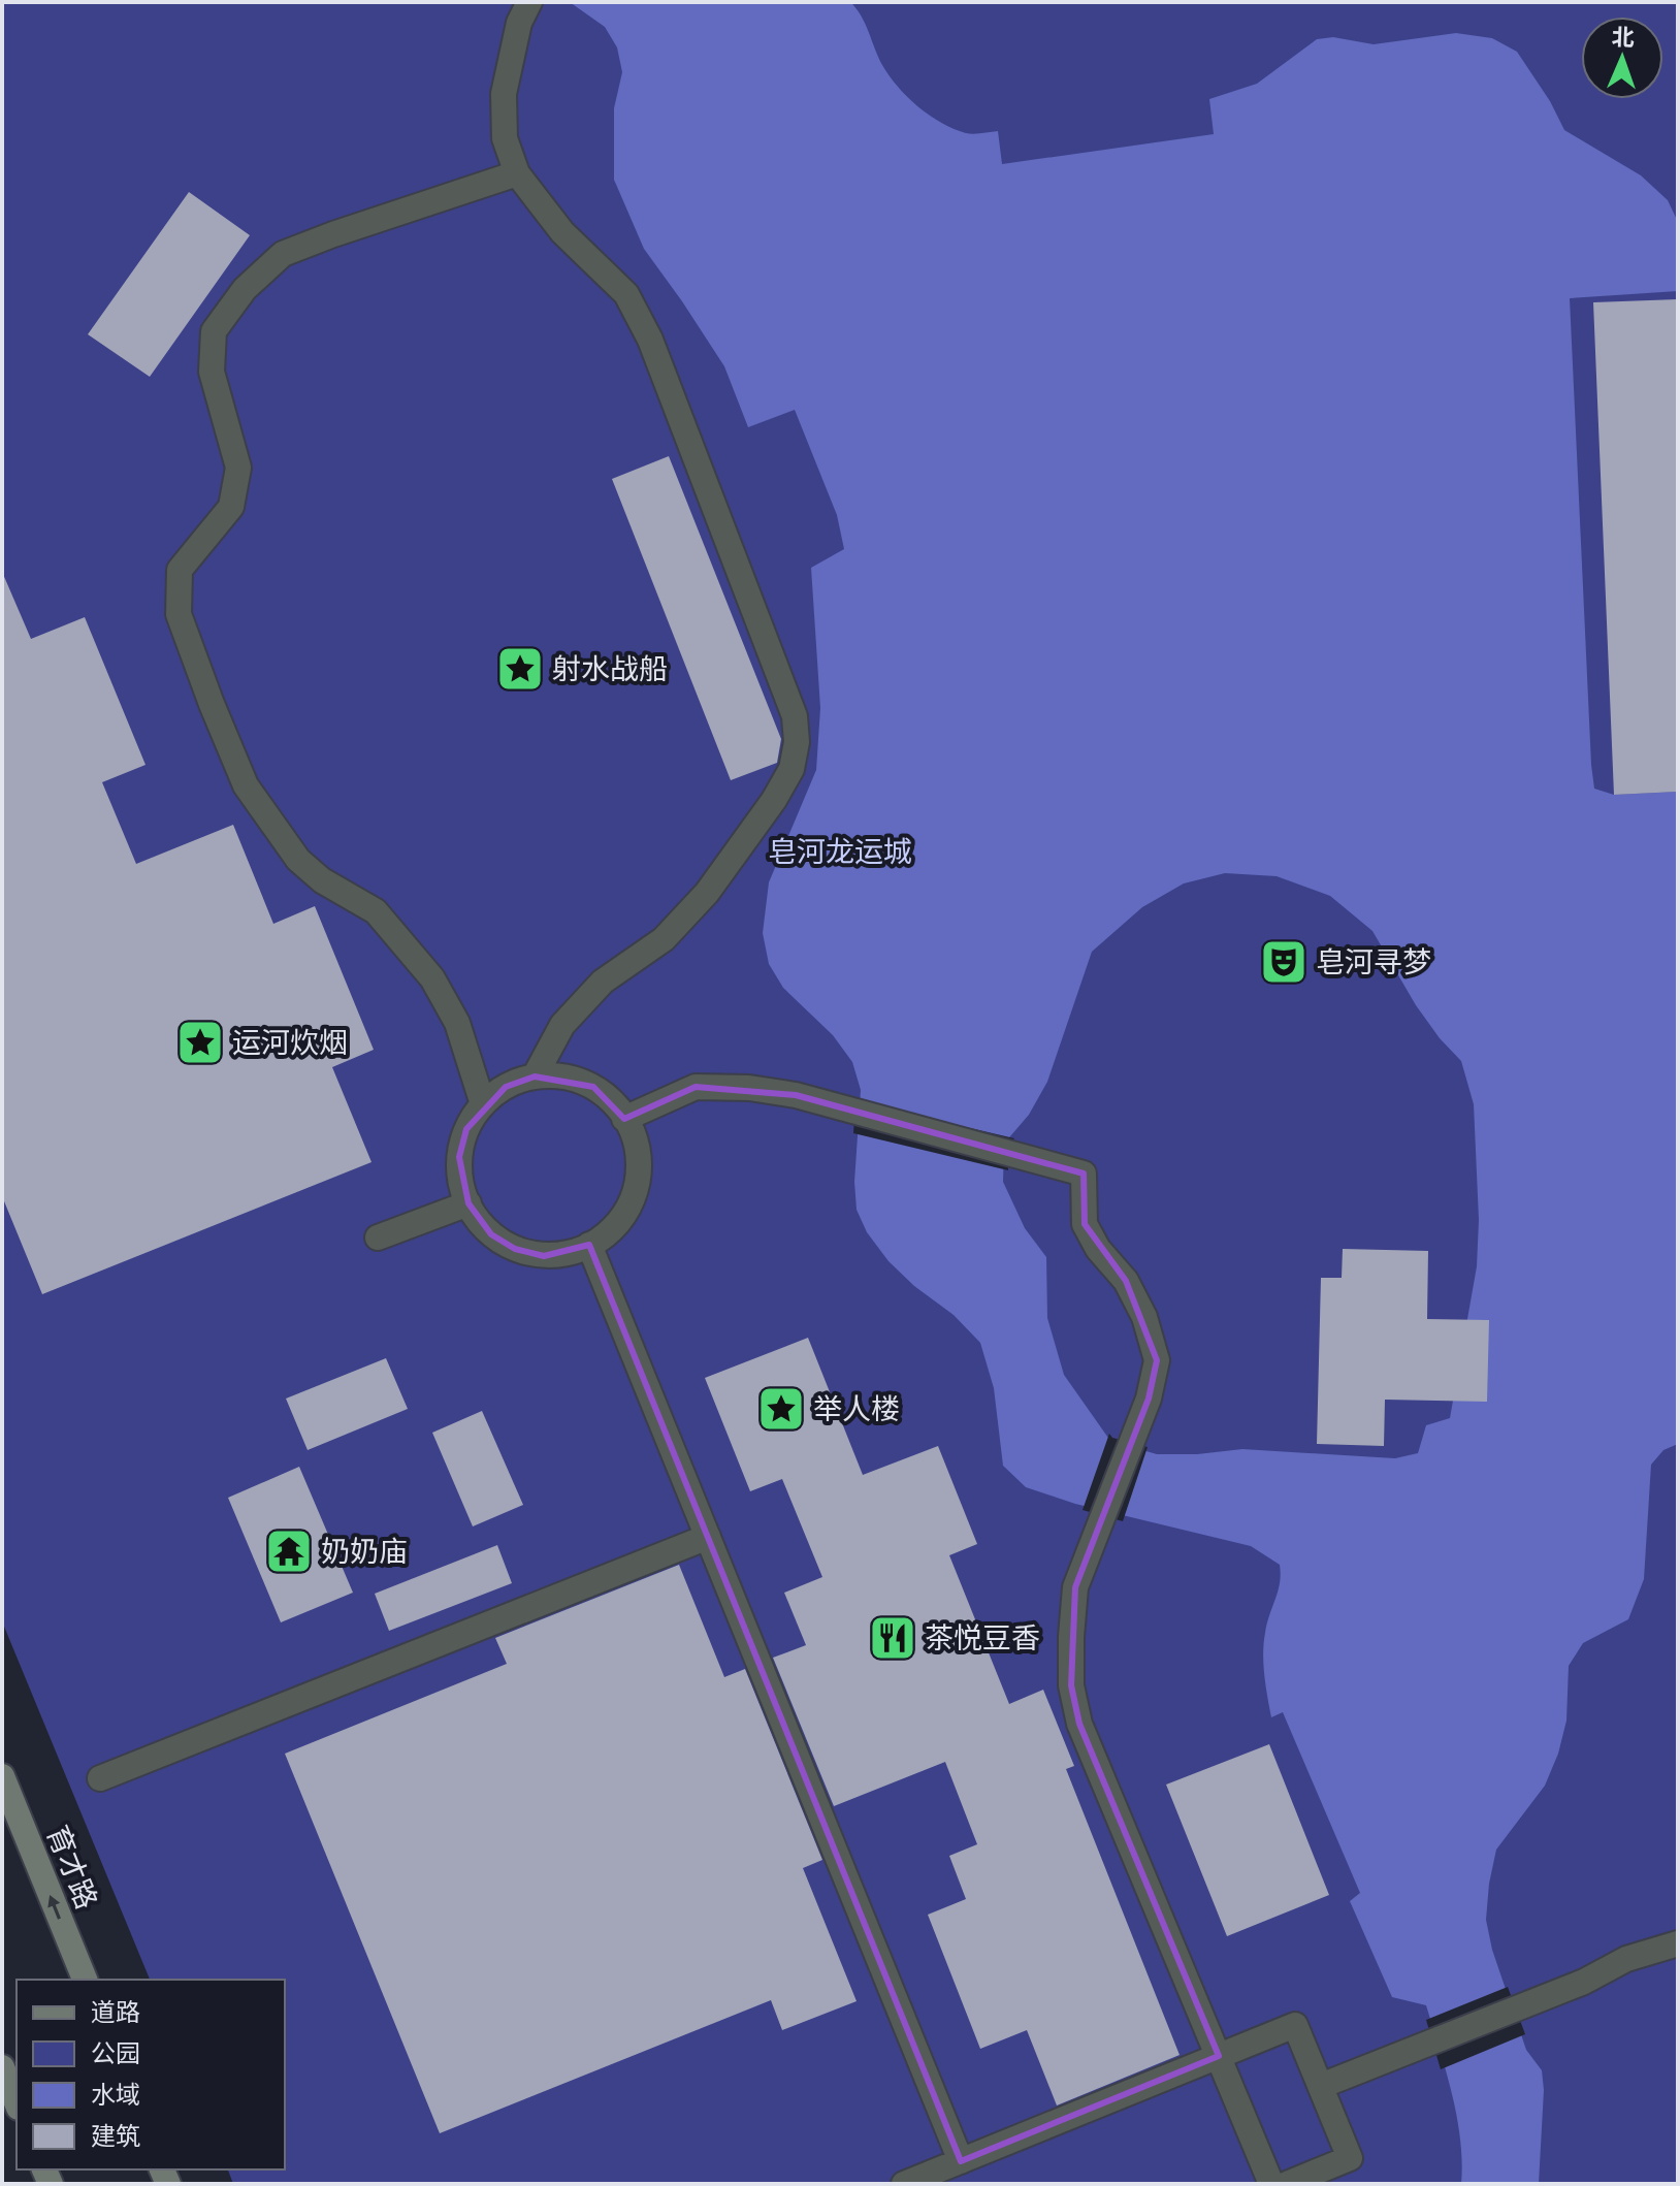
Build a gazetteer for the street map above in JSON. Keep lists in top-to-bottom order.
{
  "streets": {
    "street": ["育才路"]
  },
  "one_way": ["育才路"],
  "parks": ["皂河龙运城"],
  "places": {
    "place": ["射水战船", "运河炊烟", "举人楼"],
    "theatre": ["皂河寻梦"],
    "temple": ["奶奶庙"],
    "restaurant": ["茶悦豆香"]
  },
  "legend": [
    "道路",
    "公园",
    "水域",
    "建筑"
  ],
  "north": "top"
}
